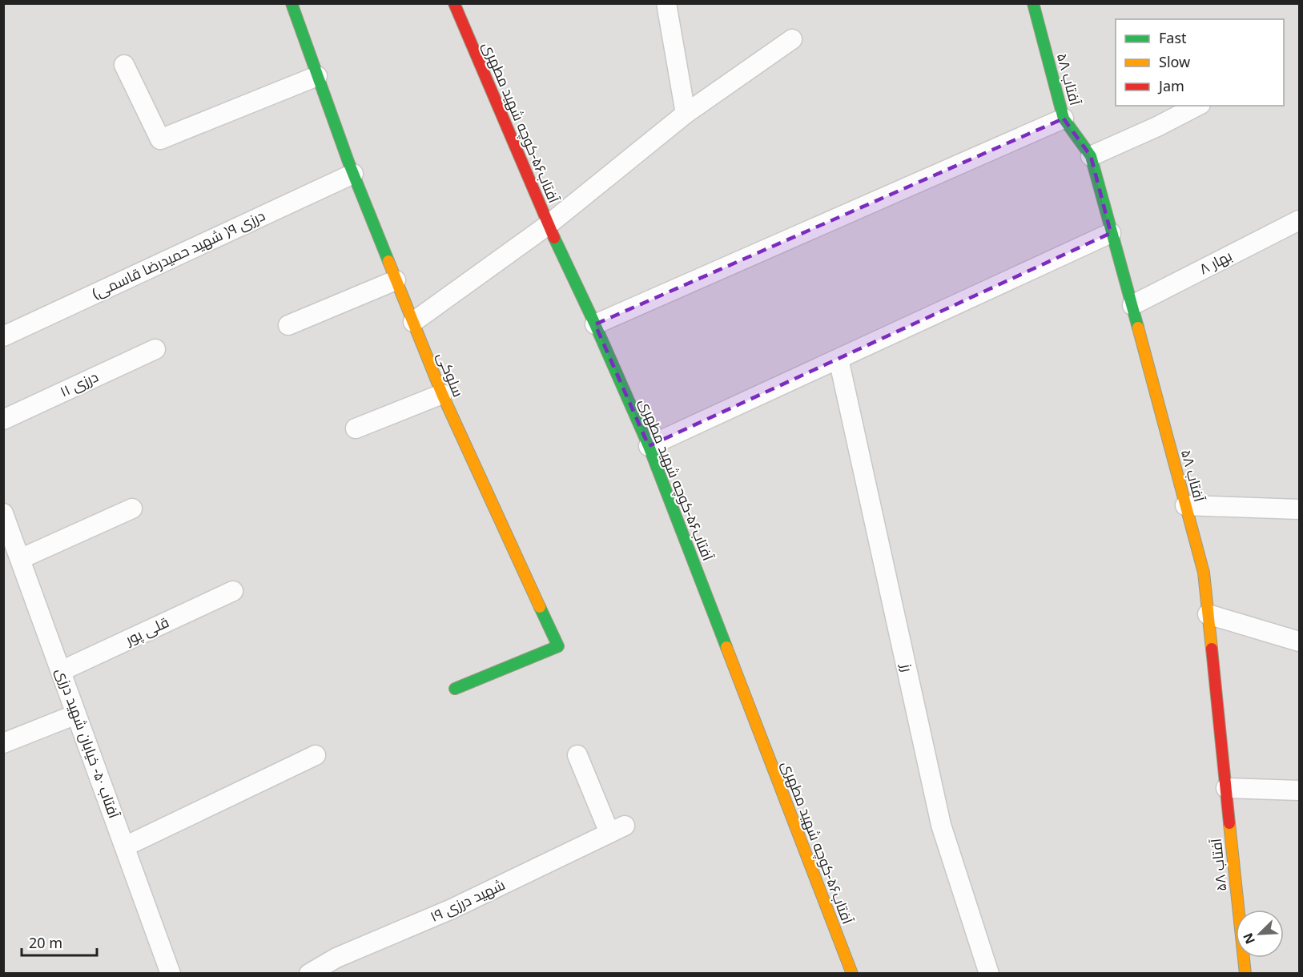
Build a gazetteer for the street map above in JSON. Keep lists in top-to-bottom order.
{
  "streets": {
    "street": [
      "آفتاب ۵۸",
      "آفتاب۵۶-كوچه شهيد مطهری",
      "درزی ۹( شهید حمیدرضا قاسمی)",
      "بهار ۸",
      "سلوکی",
      "درزی ۱۱",
      "قلی پور",
      "رز",
      "آفتاب ۵۰- خیابان شهید درزی",
      "شهید درزی ۱۹"
    ]
  },
  "crossings": [
    ["آفتاب ۵۸", "بهار ۸"],
    ["درزی ۹( شهید حمیدرضا قاسمی)", "سلوکی"],
    ["قلی پور", "آفتاب ۵۰- خیابان شهید درزی"]
  ],
  "legend": ["Fast", "Slow", "Jam"],
  "scale_bar": "20 m",
  "north": "bottom left"
}
